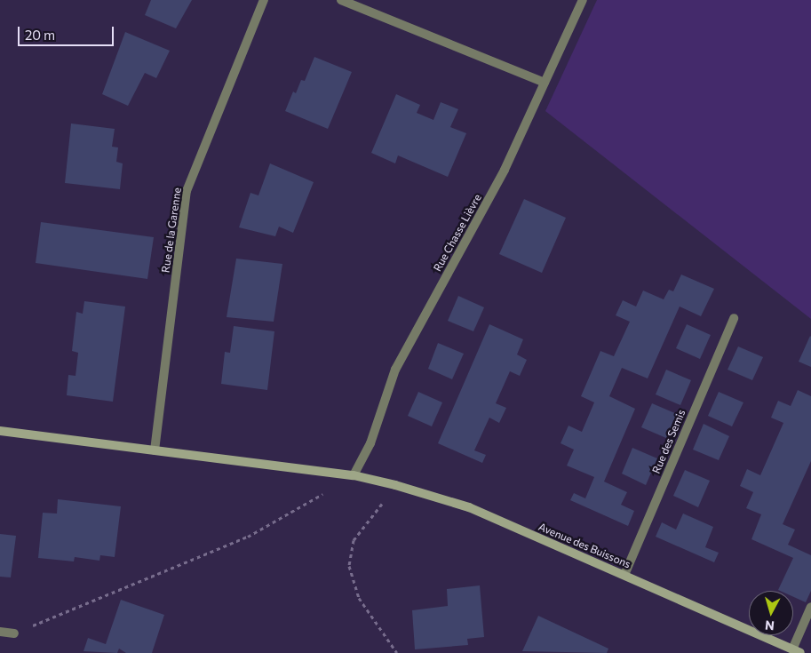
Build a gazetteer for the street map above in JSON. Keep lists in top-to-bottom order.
{
  "streets": {
    "street": [
      "Rue de la Garenne",
      "Rue Chasse Lièvre",
      "Rue des Semis",
      "Avenue des Buissons"
    ]
  },
  "crossings": [
    ["Rue de la Garenne", "Avenue des Buissons"],
    ["Rue Chasse Lièvre", "Avenue des Buissons"],
    ["Rue des Semis", "Avenue des Buissons"]
  ],
  "scale_bar": "20 m",
  "north": "bottom"
}
